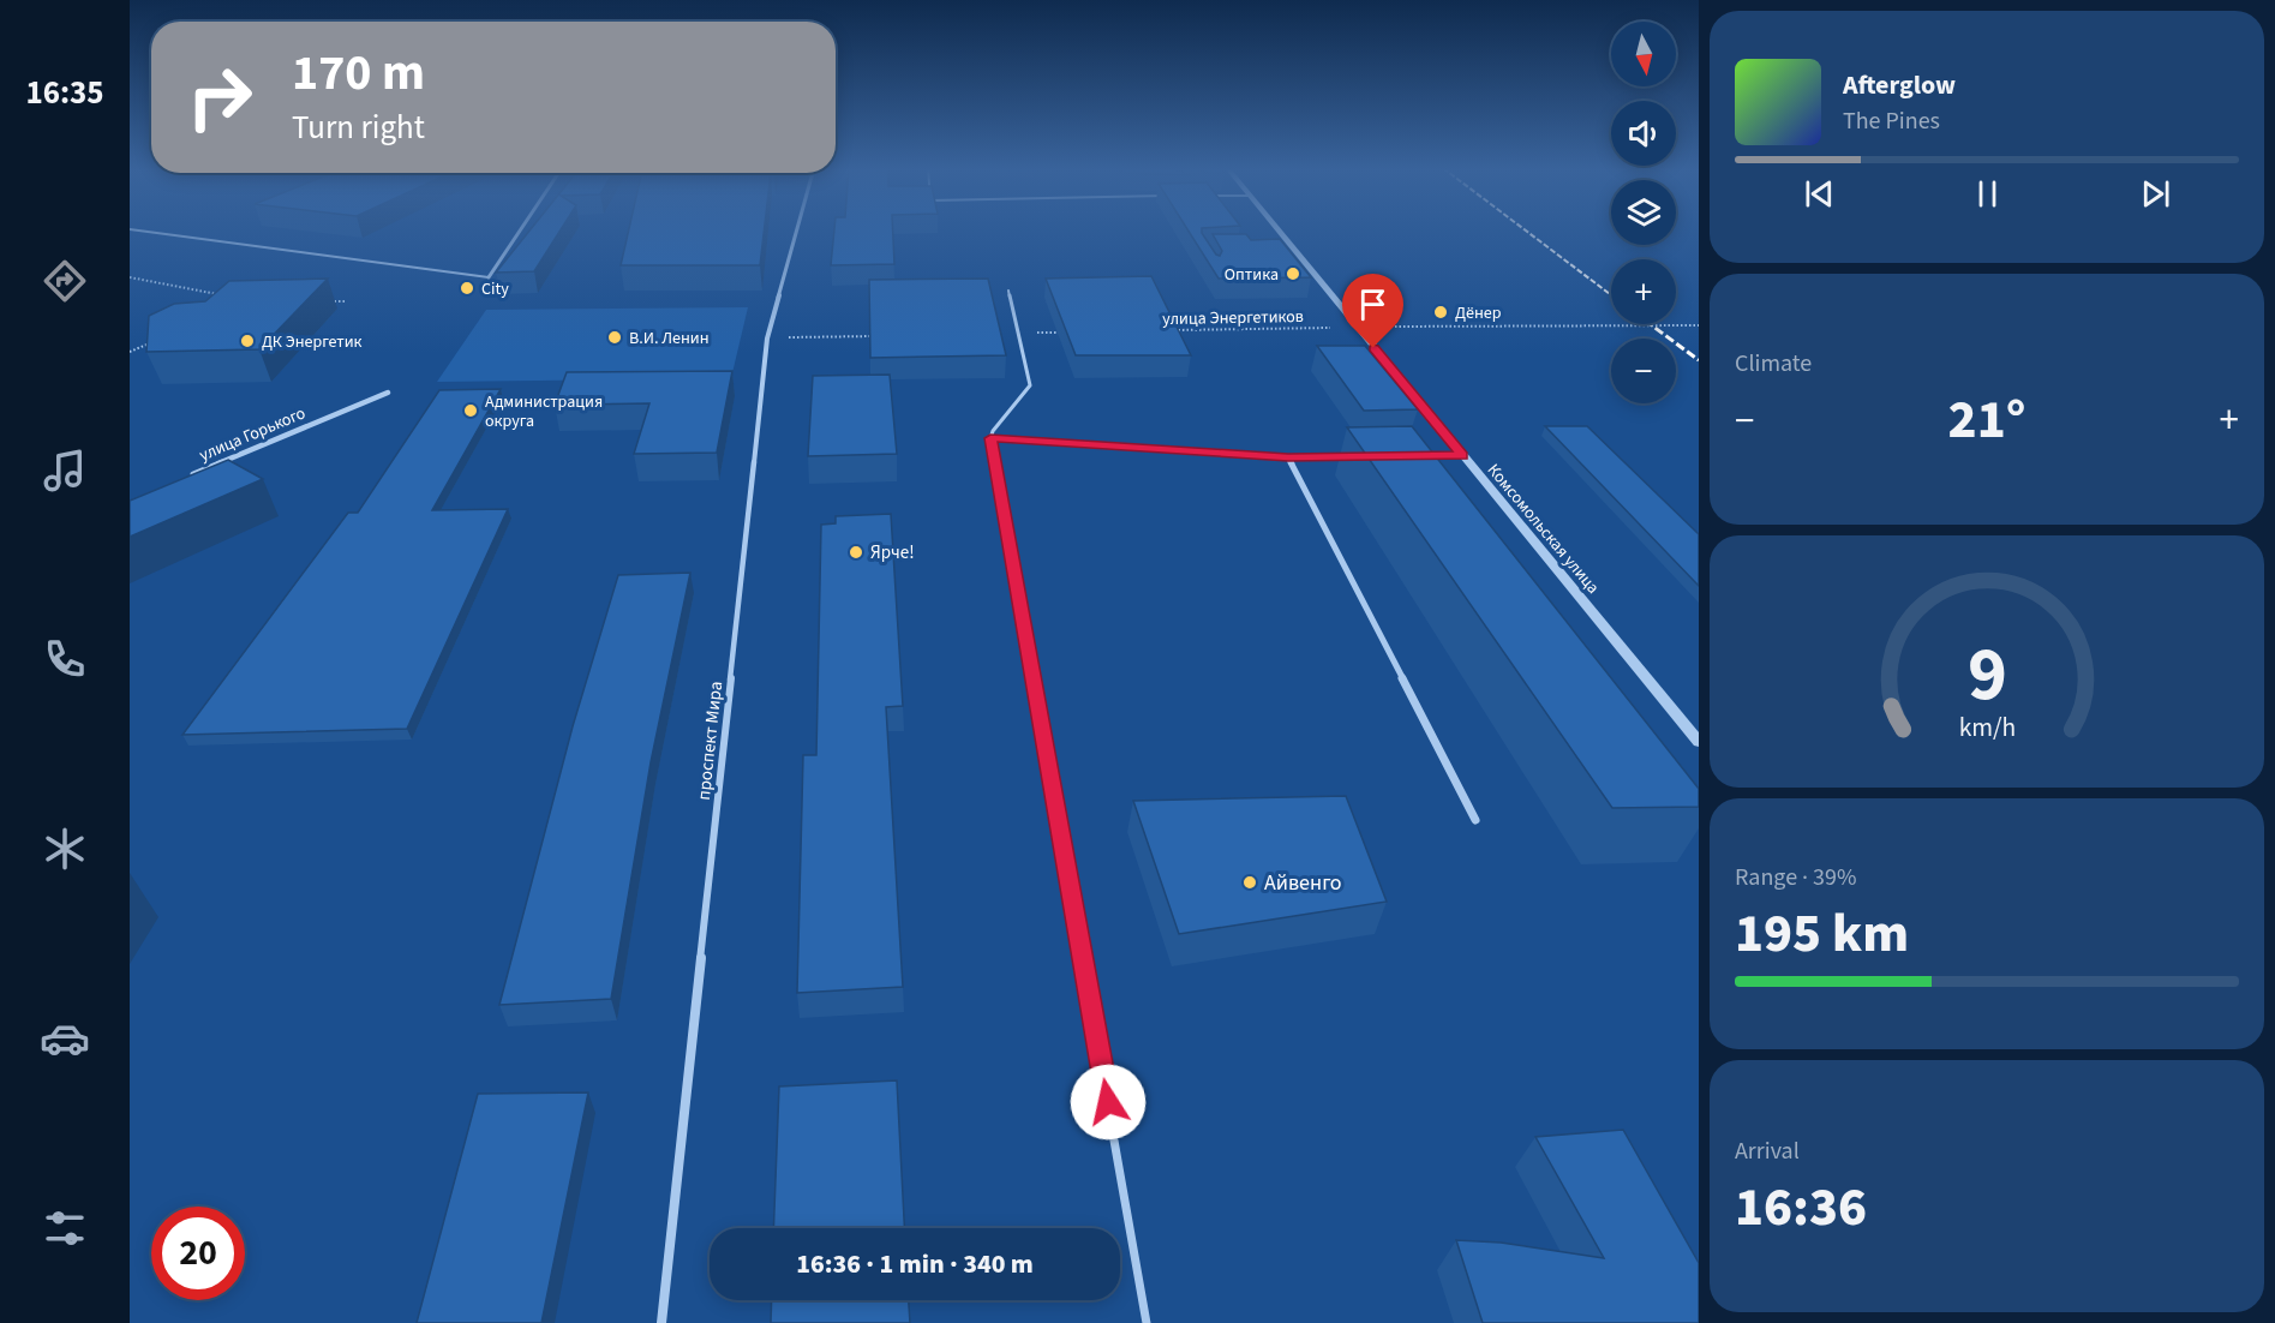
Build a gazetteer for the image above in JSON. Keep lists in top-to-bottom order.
{
  "streets": {
    "street": ["улица Горького", "Комсомольская улица", "проспект Мира"],
    "path": ["улица Энергетиков"]
  },
  "crossings": [
    ["улица Энергетиков", "Комсомольская улица"]
  ],
  "places": [
    "Оптика",
    "City",
    "Дёнер",
    "В.И. Ленин",
    "ДК Энергетик",
    "Администрация округа",
    "Ярче!",
    "Айвенго"
  ],
  "north": "bottom",
  "page": {
    "tabs": "16:35",
    "map_buttons": ["+", "−"],
    "turn": ["170 m", "Turn right"],
    "song": ["Afterglow", "The Pines"],
    "tile": [
      "Climate",
      ["Range · 39%", "195 km"],
      ["Arrival", "16:36"]
    ],
    "heat": ["−", "21°", "+"],
    "limit": "20",
    "trip": "16:36 · 1 min · 340 m",
    "gauge": ["9", "km/h"]
  }
}
